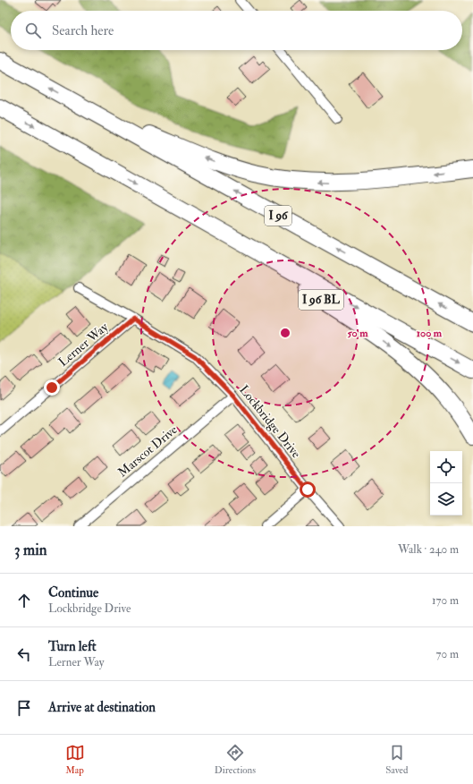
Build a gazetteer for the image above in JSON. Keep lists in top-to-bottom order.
{
  "streets": {
    "highway": ["I 96", "I 96 BL"],
    "street": ["Lerner Way", "Lockbridge Drive", "Marscot Drive"]
  },
  "crossings": [
    ["Lerner Way", "Lockbridge Drive"],
    ["Lockbridge Drive", "Marscot Drive"]
  ],
  "page": {
    "search": "Search here",
    "heading": ["3 min", "Walk · 240 m"],
    "list": [
      ["Continue", "Lockbridge Drive", "170 m"],
      ["Turn left", "Lerner Way", "70 m"],
      "Arrive at destination"
    ],
    "nav": ["Map", "Directions", "Saved"]
  },
  "rings": ["50 m", "100 m"]
}
